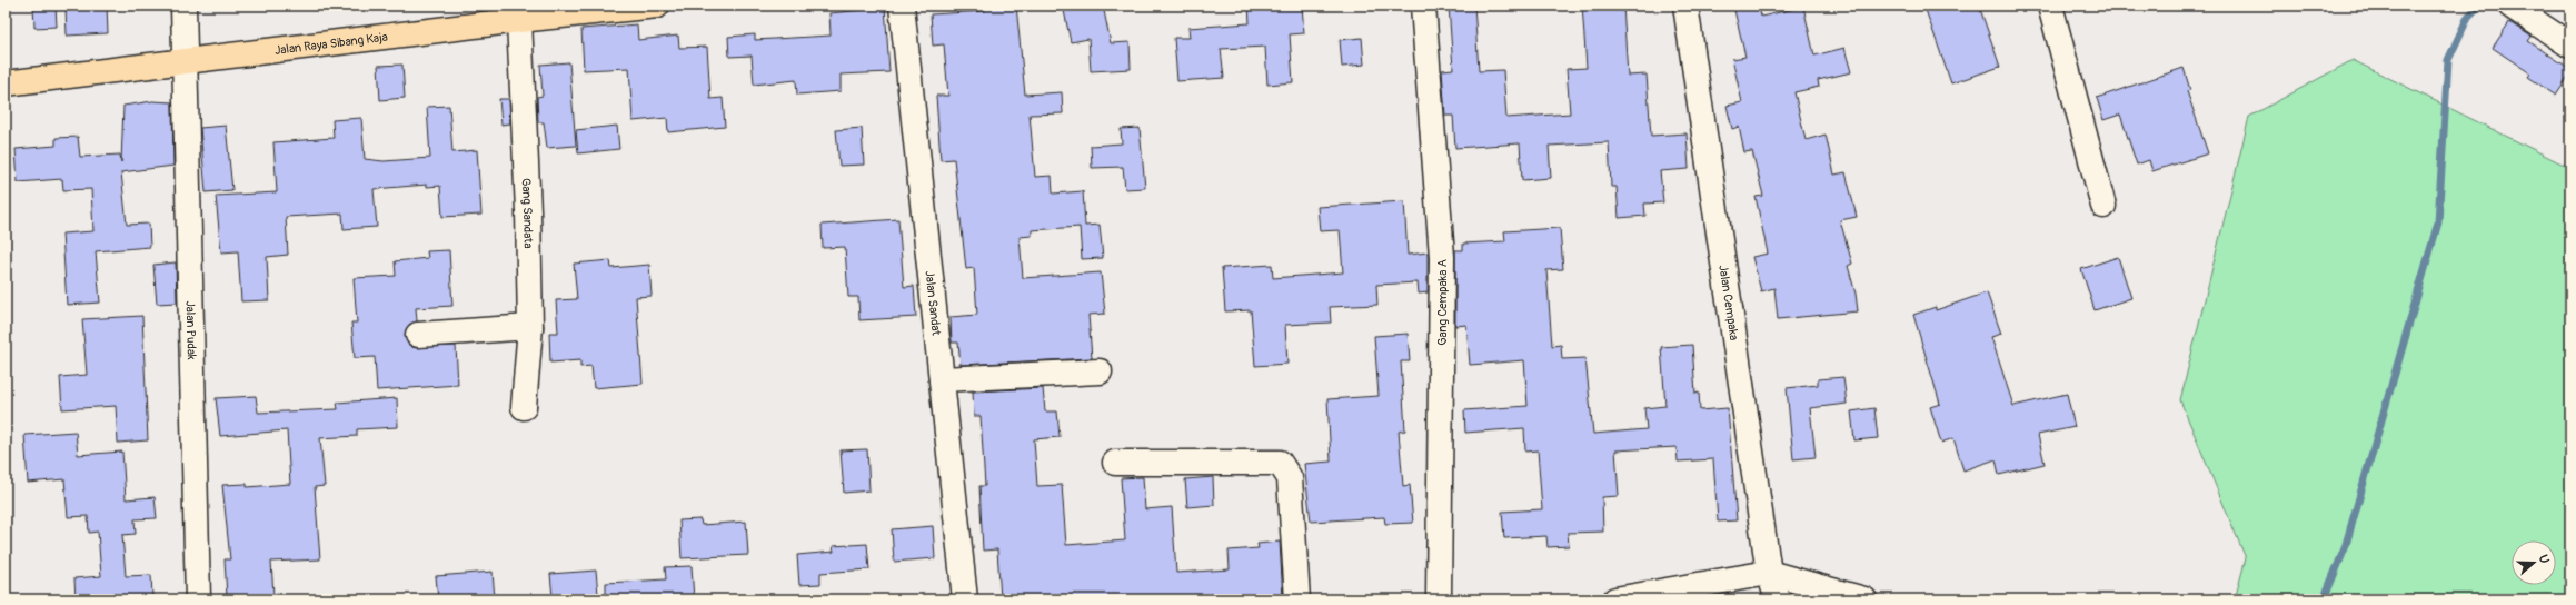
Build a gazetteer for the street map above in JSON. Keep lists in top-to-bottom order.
{
  "streets": {
    "main road": ["Jalan Raya Sibang Kaja"],
    "street": [
      "Gang Sandata",
      "Jalan Sandat",
      "Gang Cempaka A",
      "Jalan Cempaka",
      "Jalan Pudak"
    ]
  },
  "crossings": [
    ["Jalan Raya Sibang Kaja", "Gang Sandata"],
    ["Jalan Raya Sibang Kaja", "Jalan Pudak"]
  ],
  "north": "right"
}
